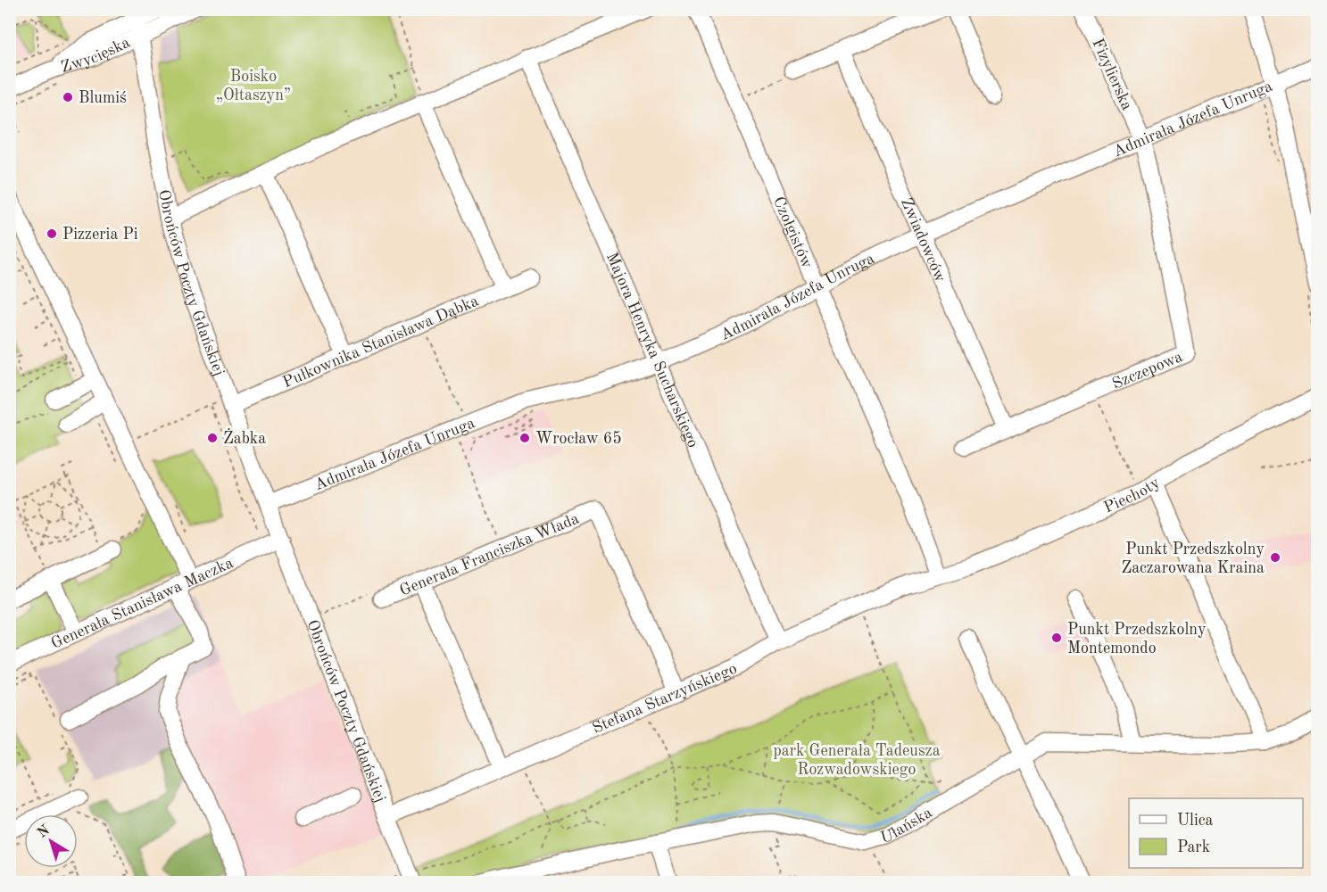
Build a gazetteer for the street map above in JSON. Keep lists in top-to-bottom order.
{
  "streets": {
    "street": [
      "Zwycięska",
      "Fizylierska",
      "Admirała Józefa Unruga",
      "Czołgistów",
      "Zwiadowców",
      "Obrońców Poczty Gdańskiej",
      "Pułkownika Stanisława Dąbka",
      "Majora Henryka Sucharskiego",
      "Szczepowa",
      "Piechoty",
      "Generała Franciszka Włada",
      "Generała Stanisława Maczka",
      "Stefana Starzyńskiego",
      "Ułańska"
    ]
  },
  "crossings": [
    ["Zwycięska", "Obrońców Poczty Gdańskiej"],
    ["Fizylierska", "Admirała Józefa Unruga"],
    ["Fizylierska", "Szczepowa"],
    ["Admirała Józefa Unruga", "Czołgistów"],
    ["Admirała Józefa Unruga", "Zwiadowców"],
    ["Admirała Józefa Unruga", "Obrońców Poczty Gdańskiej"],
    ["Admirała Józefa Unruga", "Majora Henryka Sucharskiego"],
    ["Admirała Józefa Unruga", "Szczepowa"],
    ["Czołgistów", "Piechoty"],
    ["Czołgistów", "Stefana Starzyńskiego"],
    ["Zwiadowców", "Szczepowa"],
    ["Obrońców Poczty Gdańskiej", "Pułkownika Stanisława Dąbka"],
    ["Obrońców Poczty Gdańskiej", "Generała Stanisława Maczka"],
    ["Obrońców Poczty Gdańskiej", "Stefana Starzyńskiego"],
    ["Majora Henryka Sucharskiego", "Stefana Starzyńskiego"],
    ["Piechoty", "Stefana Starzyńskiego"],
    ["Generała Franciszka Włada", "Stefana Starzyńskiego"]
  ],
  "parks": ["Boisko „Ołtaszyn”", "park Generała Tadeusza Rozwadowskiego"],
  "places": [
    "Blumiś",
    "Pizzeria Pi",
    "Żabka",
    "Wrocław 65",
    "Punkt Przedszkolny Zaczarowana Kraina",
    "Punkt Przedszkolny Montemondo"
  ],
  "legend": ["Ulica", "Park"],
  "north": "top left"
}
